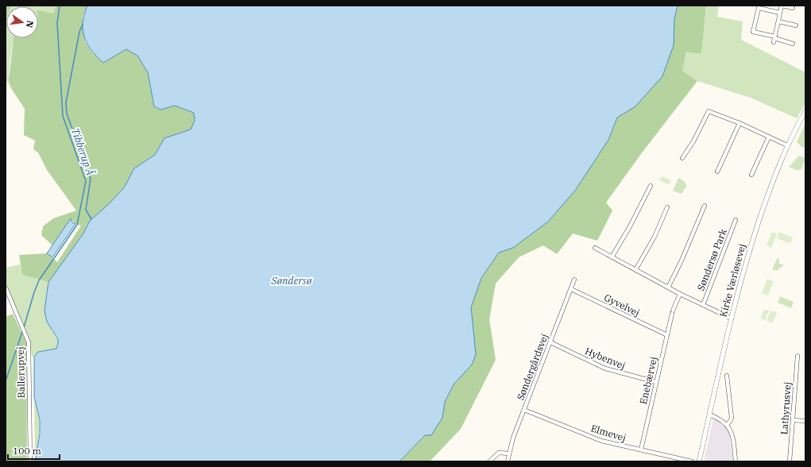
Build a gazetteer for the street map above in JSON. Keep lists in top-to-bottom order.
{
  "streets": {
    "street": [
      "Søndersø Park",
      "Kirke Værløsevej",
      "Gyvelvej",
      "Hybenvej",
      "Søndergårdsvej",
      "Ballerupvej",
      "Enebærvej",
      "Lathyrusvej",
      "Elmevej"
    ]
  },
  "crossings": [
    ["Søndersø Park", "Kirke Værløsevej"],
    ["Søndersø Park", "Enebærvej"],
    ["Gyvelvej", "Søndergårdsvej"],
    ["Gyvelvej", "Enebærvej"],
    ["Hybenvej", "Søndergårdsvej"],
    ["Hybenvej", "Enebærvej"],
    ["Søndergårdsvej", "Elmevej"],
    ["Enebærvej", "Elmevej"]
  ],
  "water": ["Tibberup Å", "Søndersø"],
  "scale_bar": "100 m",
  "north": "right"
}
